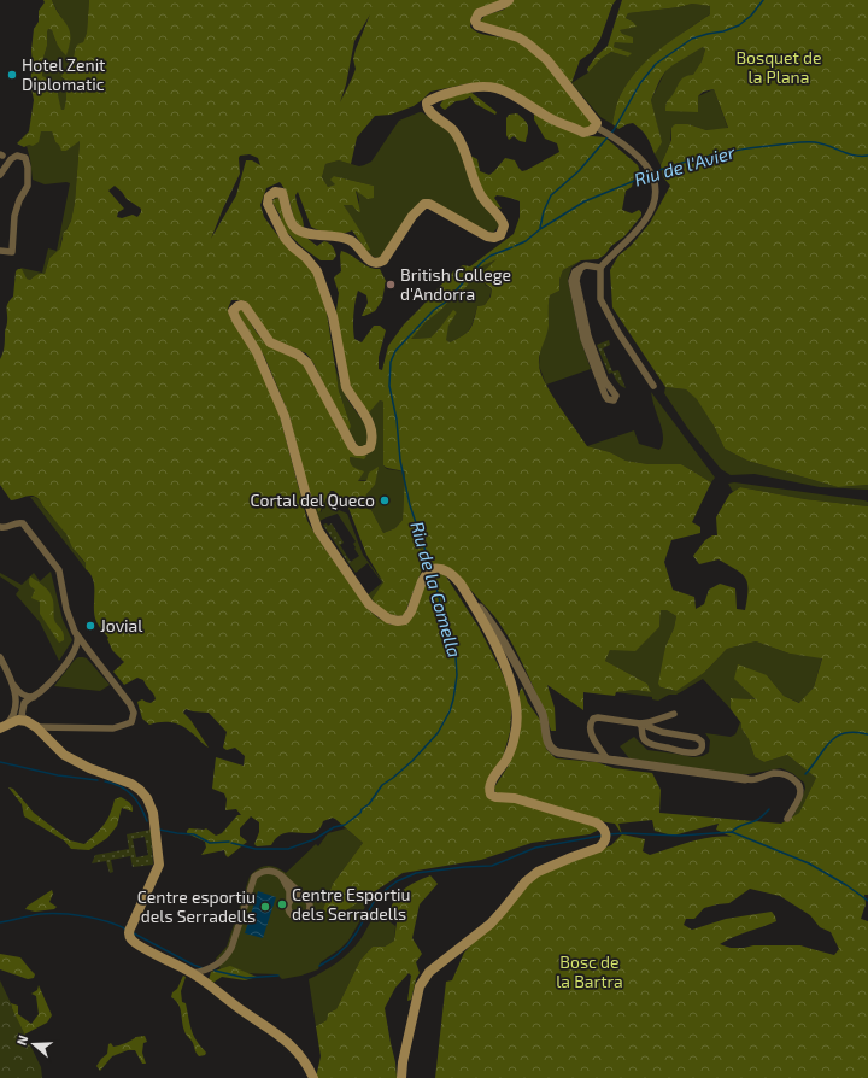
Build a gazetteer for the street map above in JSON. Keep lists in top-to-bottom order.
{
  "water": ["Riu de l'Avier", "Riu de la Comella"],
  "parks": ["Bosquet de la Plana", "Bosc de la Bartra"],
  "places": [
    "Hotel Zenit Diplomatic",
    "British College d'Andorra",
    "Cortal del Queco",
    "Jovial",
    "Centre Esportiu dels Serradells",
    "Centre esportiu dels Serradells"
  ],
  "north": "left"
}
